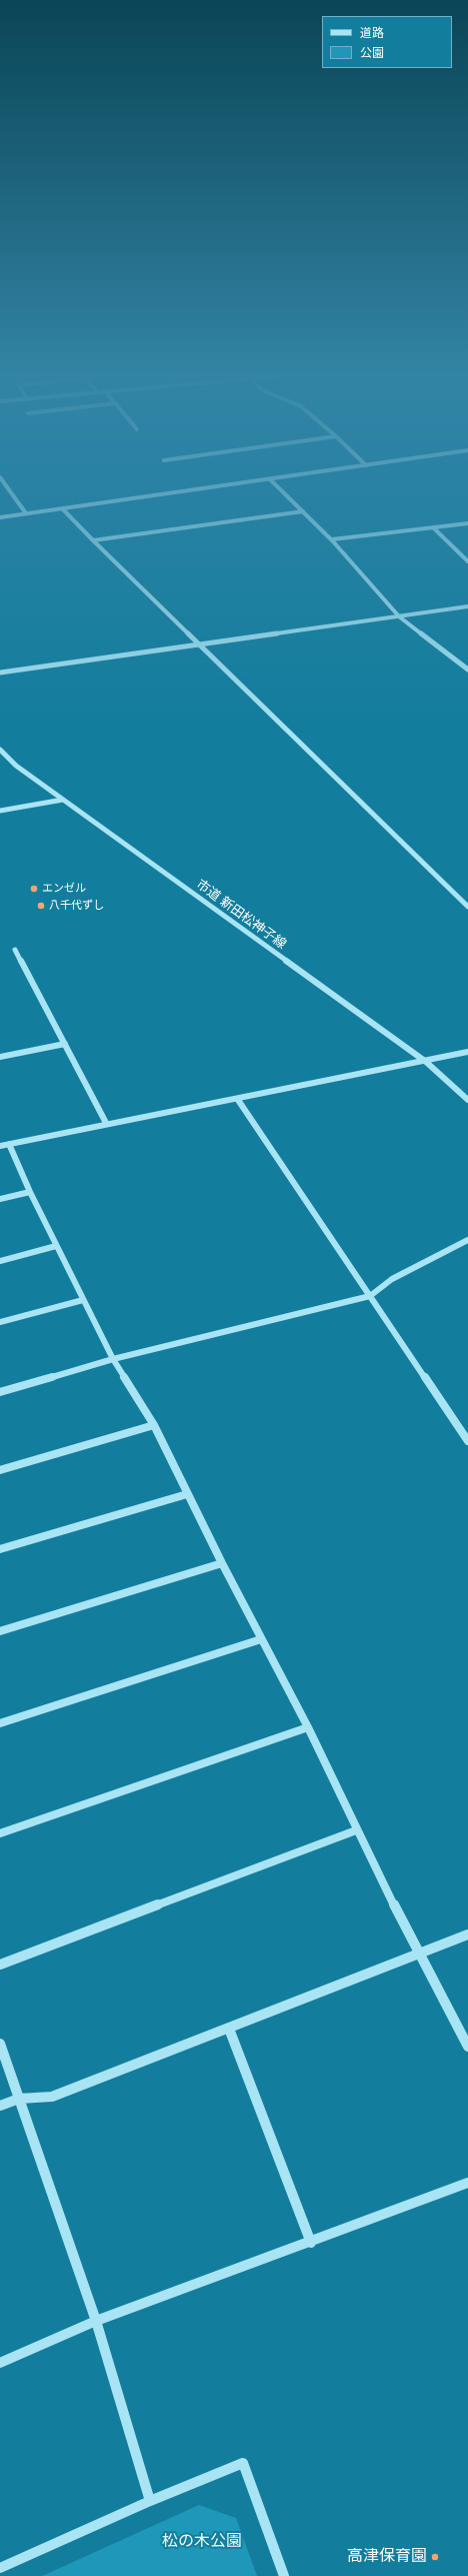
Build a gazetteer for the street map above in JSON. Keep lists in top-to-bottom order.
{
  "streets": {
    "street": ["市道 新田松神子線"]
  },
  "parks": ["松の木公園"],
  "places": ["エンゼル", "八千代ずし", "高津保育園"],
  "legend": ["道路", "公園"]
}
